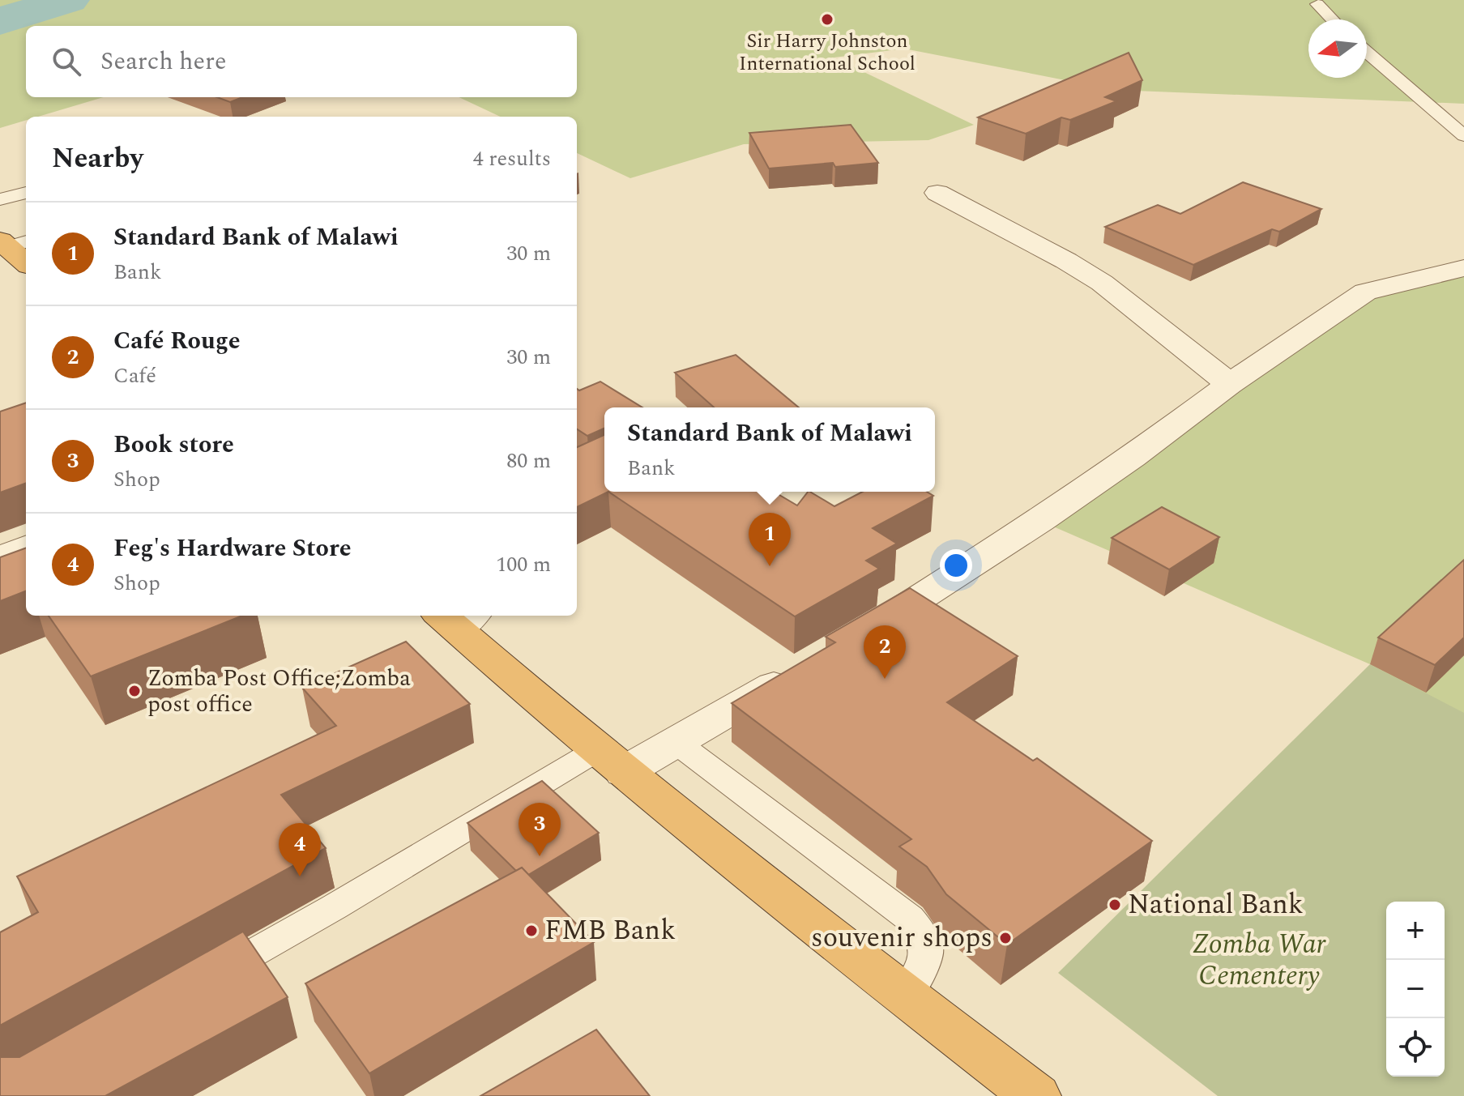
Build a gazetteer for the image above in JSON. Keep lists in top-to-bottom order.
{
  "parks": ["Zomba War Cementery"],
  "places": [
    "Sir Harry Johnston International School",
    "Zomba Post Office;Zomba post office",
    "National Bank",
    "FMB Bank",
    "souvenir shops"
  ],
  "north": "left",
  "page": {
    "search": "Search here",
    "heading": ["Nearby", "4 results"],
    "list": [
      {
        "mark": "1",
        "name": "Standard Bank of Malawi",
        "note": "Bank",
        "value": "30 m"
      },
      {
        "mark": "2",
        "name": "Café Rouge",
        "note": "Café",
        "value": "30 m"
      },
      {
        "mark": "3",
        "name": "Book store",
        "note": "Shop",
        "value": "80 m"
      },
      {
        "mark": "4",
        "name": "Feg's Hardware Store",
        "note": "Shop",
        "value": "100 m"
      }
    ],
    "popup": ["Standard Bank of Malawi", "Bank"],
    "pins": [
      "1",
      "2",
      "3",
      "4"
    ],
    "map_buttons": ["+", "−"]
  }
}
